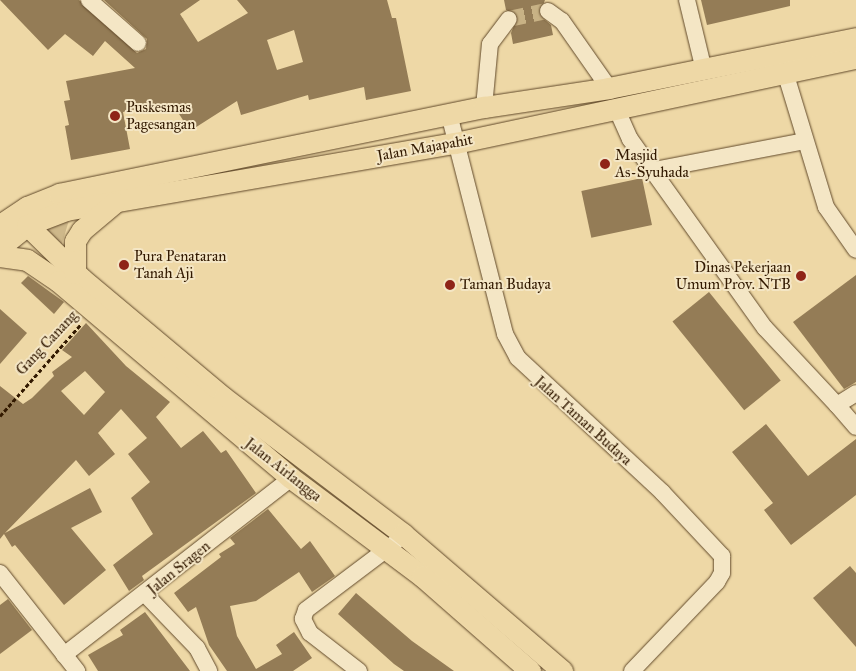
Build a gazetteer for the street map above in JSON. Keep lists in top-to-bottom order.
{
  "streets": {
    "main road": ["Jalan Majapahit", "Jalan Airlangga"],
    "street": ["Jalan Taman Budaya", "Jalan Sragen"],
    "path": ["Gang Canang"]
  },
  "crossings": [
    ["Jalan Majapahit", "Jalan Taman Budaya"],
    ["Gang Canang", "Jalan Airlangga"],
    ["Jalan Airlangga", "Jalan Sragen"]
  ],
  "places": [
    "Puskesmas Pagesangan",
    "Masjid As-Syuhada",
    "Pura Penataran Tanah Aji",
    "Dinas Pekerjaan Umum Prov. NTB",
    "Taman Budaya"
  ]
}
